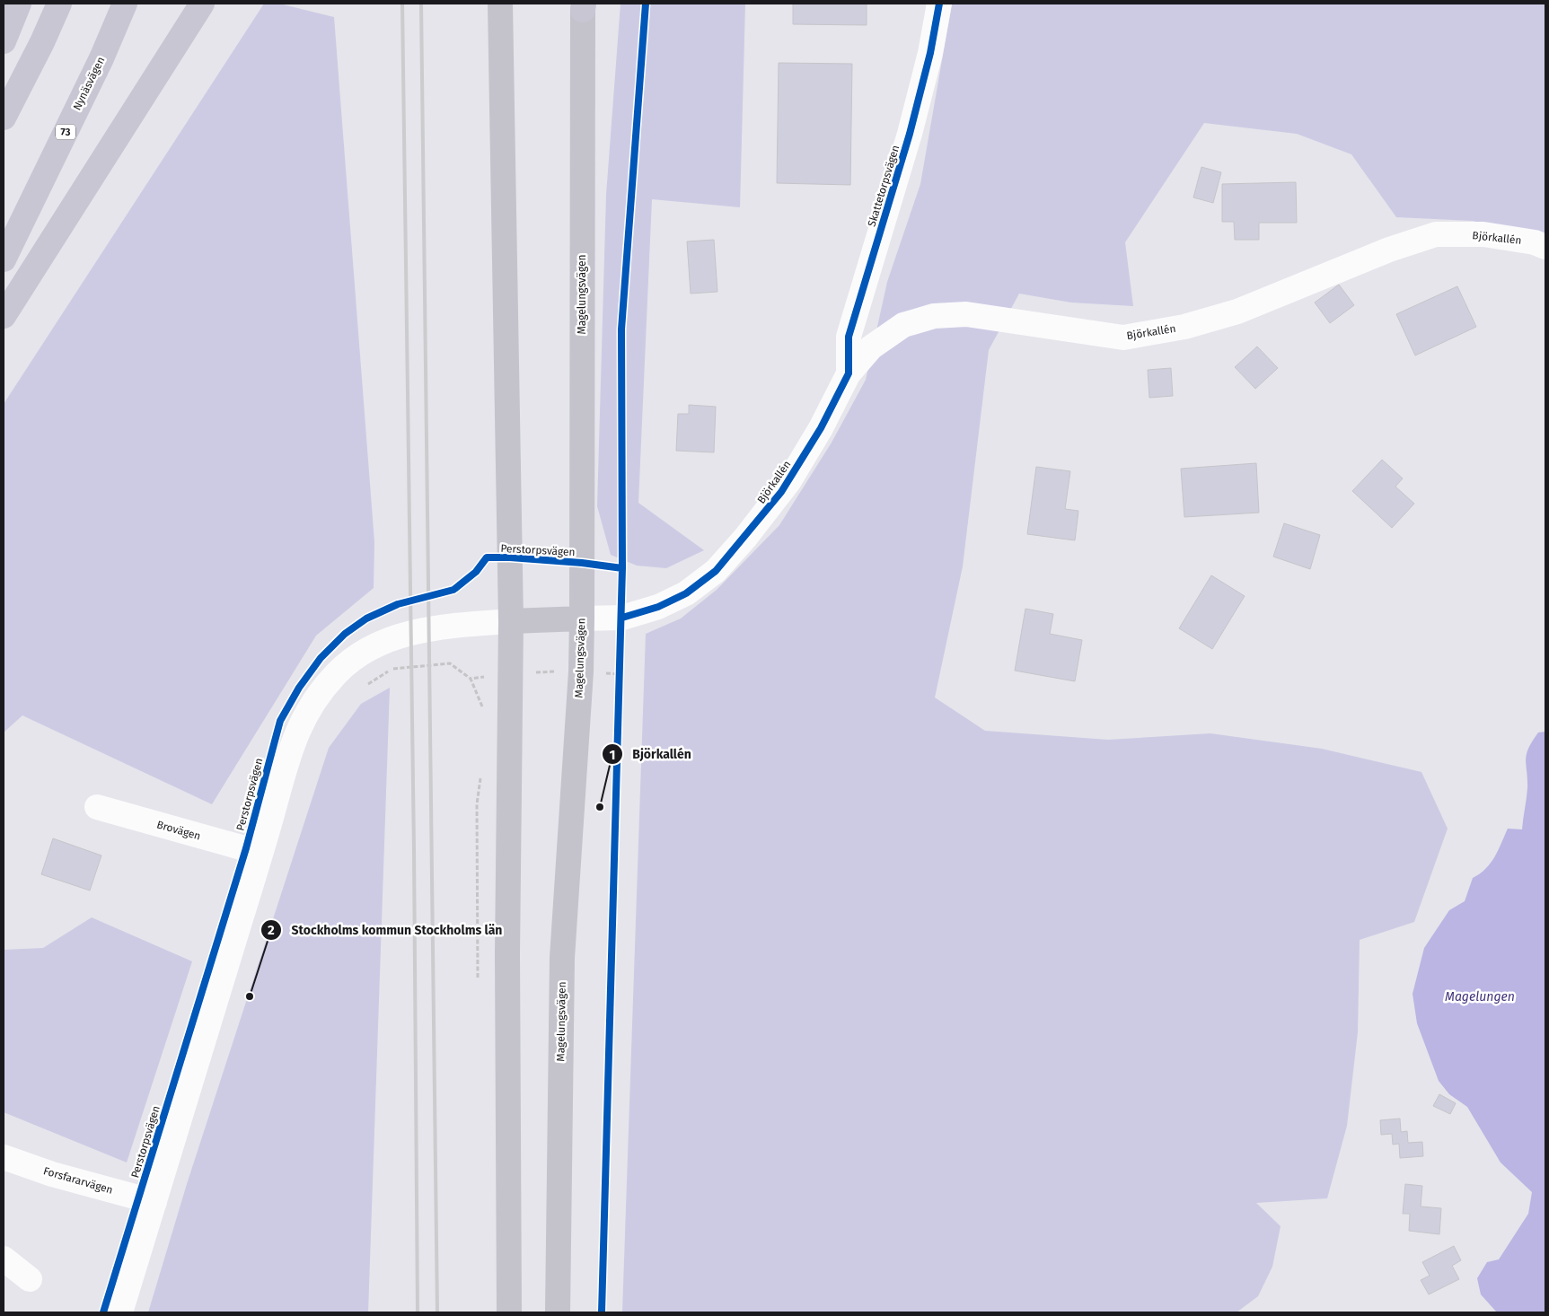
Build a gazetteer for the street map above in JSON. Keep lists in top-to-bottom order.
{
  "streets": {
    "highway": ["Nynäsvägen", "73"],
    "main road": ["Magelungsvägen"],
    "street": [
      "Skattetorpsvägen",
      "Björkallén",
      "Brovägen",
      "Forsfararvägen"
    ],
    "cycle path": ["Perstorpsvägen"]
  },
  "crossings": [
    ["Skattetorpsvägen", "Björkallén"],
    ["Björkallén", "Magelungsvägen"]
  ],
  "water": ["Magelungen"],
  "places": ["Björkallén", "Stockholms kommun Stockholms län"]
}
